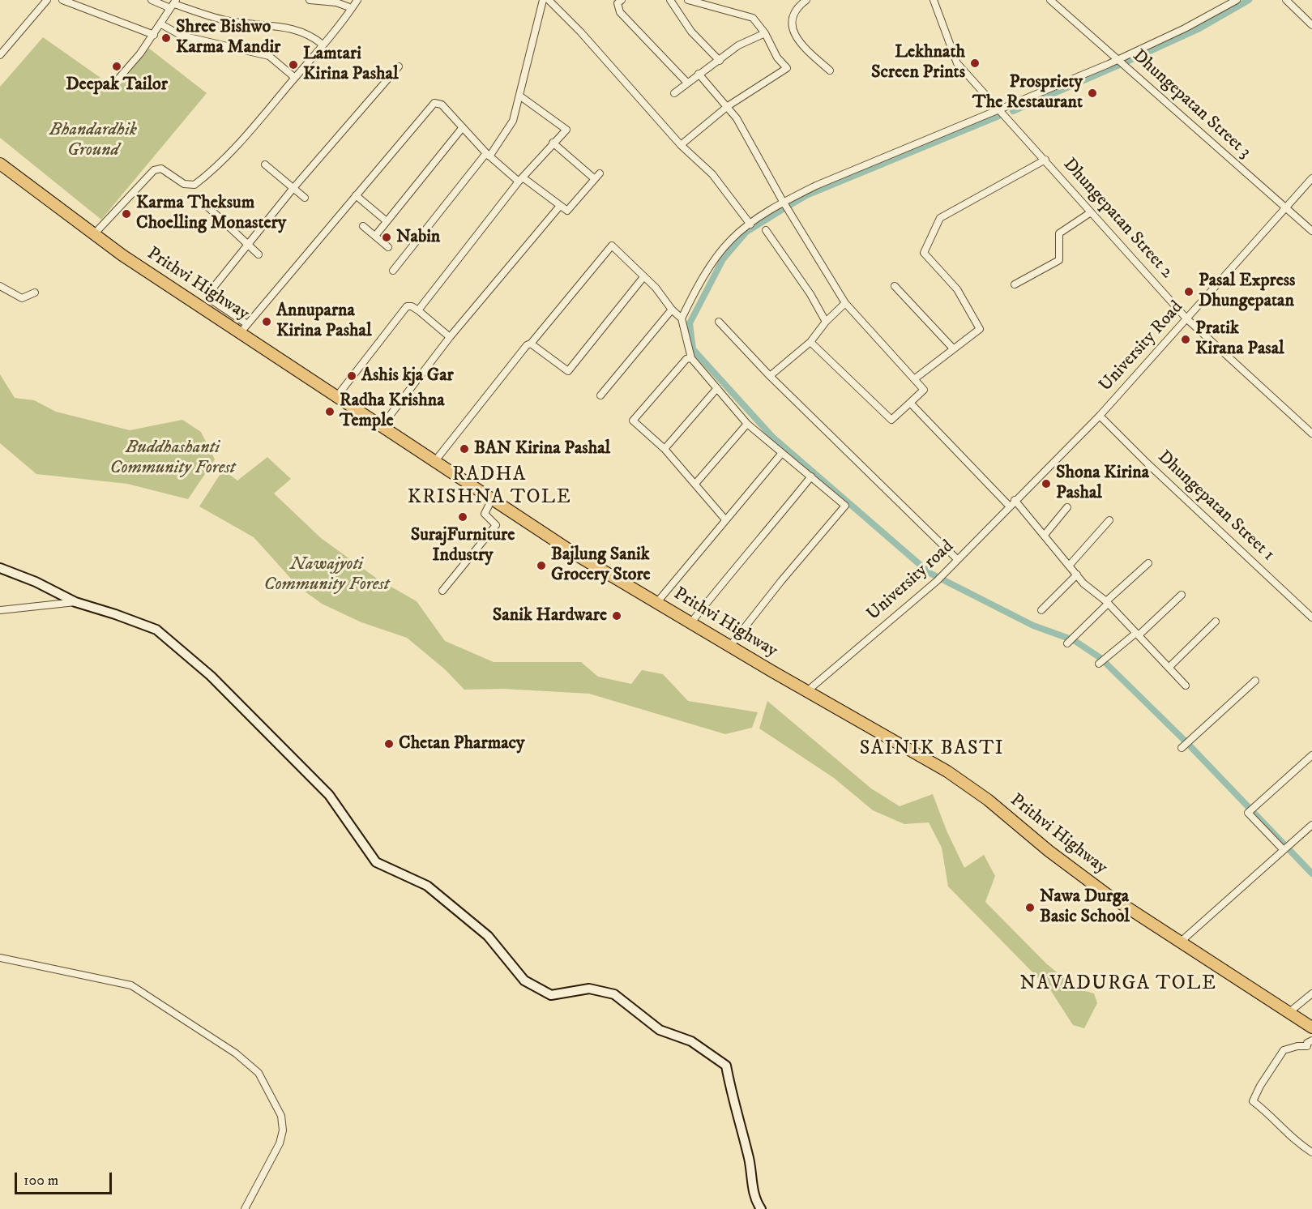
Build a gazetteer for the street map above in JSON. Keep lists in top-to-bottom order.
{
  "streets": {
    "highway": ["Prithvi Highway"],
    "street": [
      "Dhungepatan Street 3",
      "Dhungepatan Street 2",
      "University Road",
      "Dhungepatan Street 1",
      "University road"
    ]
  },
  "crossings": [
    ["Dhungepatan Street 3", "University Road"],
    ["Dhungepatan Street 2", "University Road"],
    ["Prithvi Highway", "University road"],
    ["University Road", "Dhungepatan Street 1"],
    ["University Road", "University road"]
  ],
  "districts": ["RADHA KRISHNA TOLE", "SAINIK BASTI", "NAVADURGA TOLE"],
  "parks": ["Bhandardhik Ground", "Buddhashanti Community Forest", "Nawajyoti Community Forest"],
  "places": [
    "Shree Bishwo Karma Mandir",
    "Lekhnath Screen Prints",
    "Lamtari Kirina Pashal",
    "Deepak Tailor",
    "Prospriety The Restaurant",
    "Karma Theksum Choelling Monastery",
    "Nabin",
    "Pasal Express Dhungepatan",
    "Annuparna Kirina Pashal",
    "Pratik Kirana Pasal",
    "Ashis kja Gar",
    "Radha Krishna Temple",
    "BAN Kirina Pashal",
    "Shona Kirina Pashal",
    "SurajFurniture Industry",
    "Bajlung Sanik Grocery Store",
    "Sanik Hardware",
    "Chetan Pharmacy",
    "Nawa Durga Basic School"
  ],
  "scale_bar": "100 m"
}
